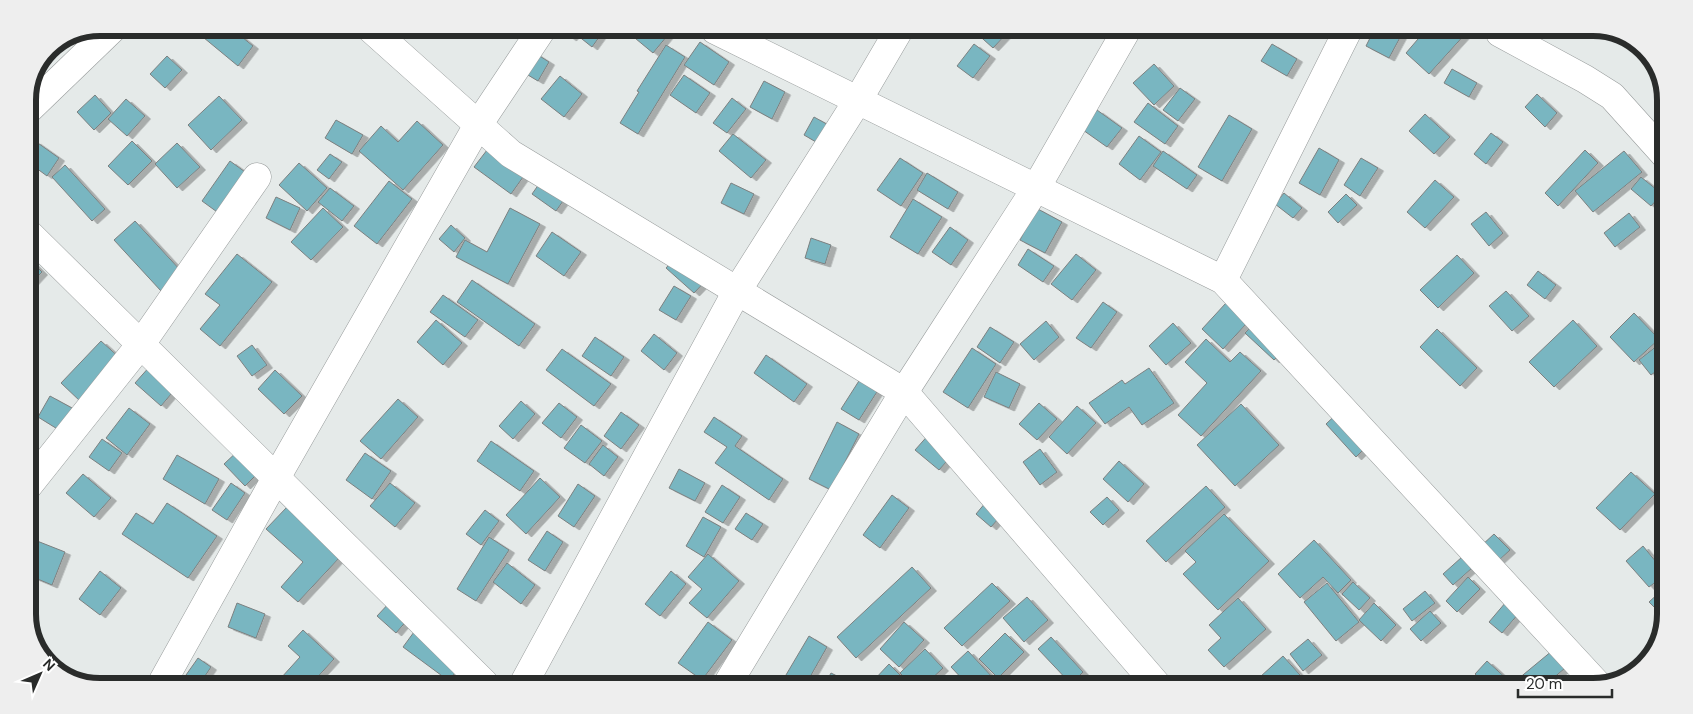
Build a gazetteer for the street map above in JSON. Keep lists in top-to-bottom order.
{
  "scale_bar": "20 m",
  "north": "top right"
}
